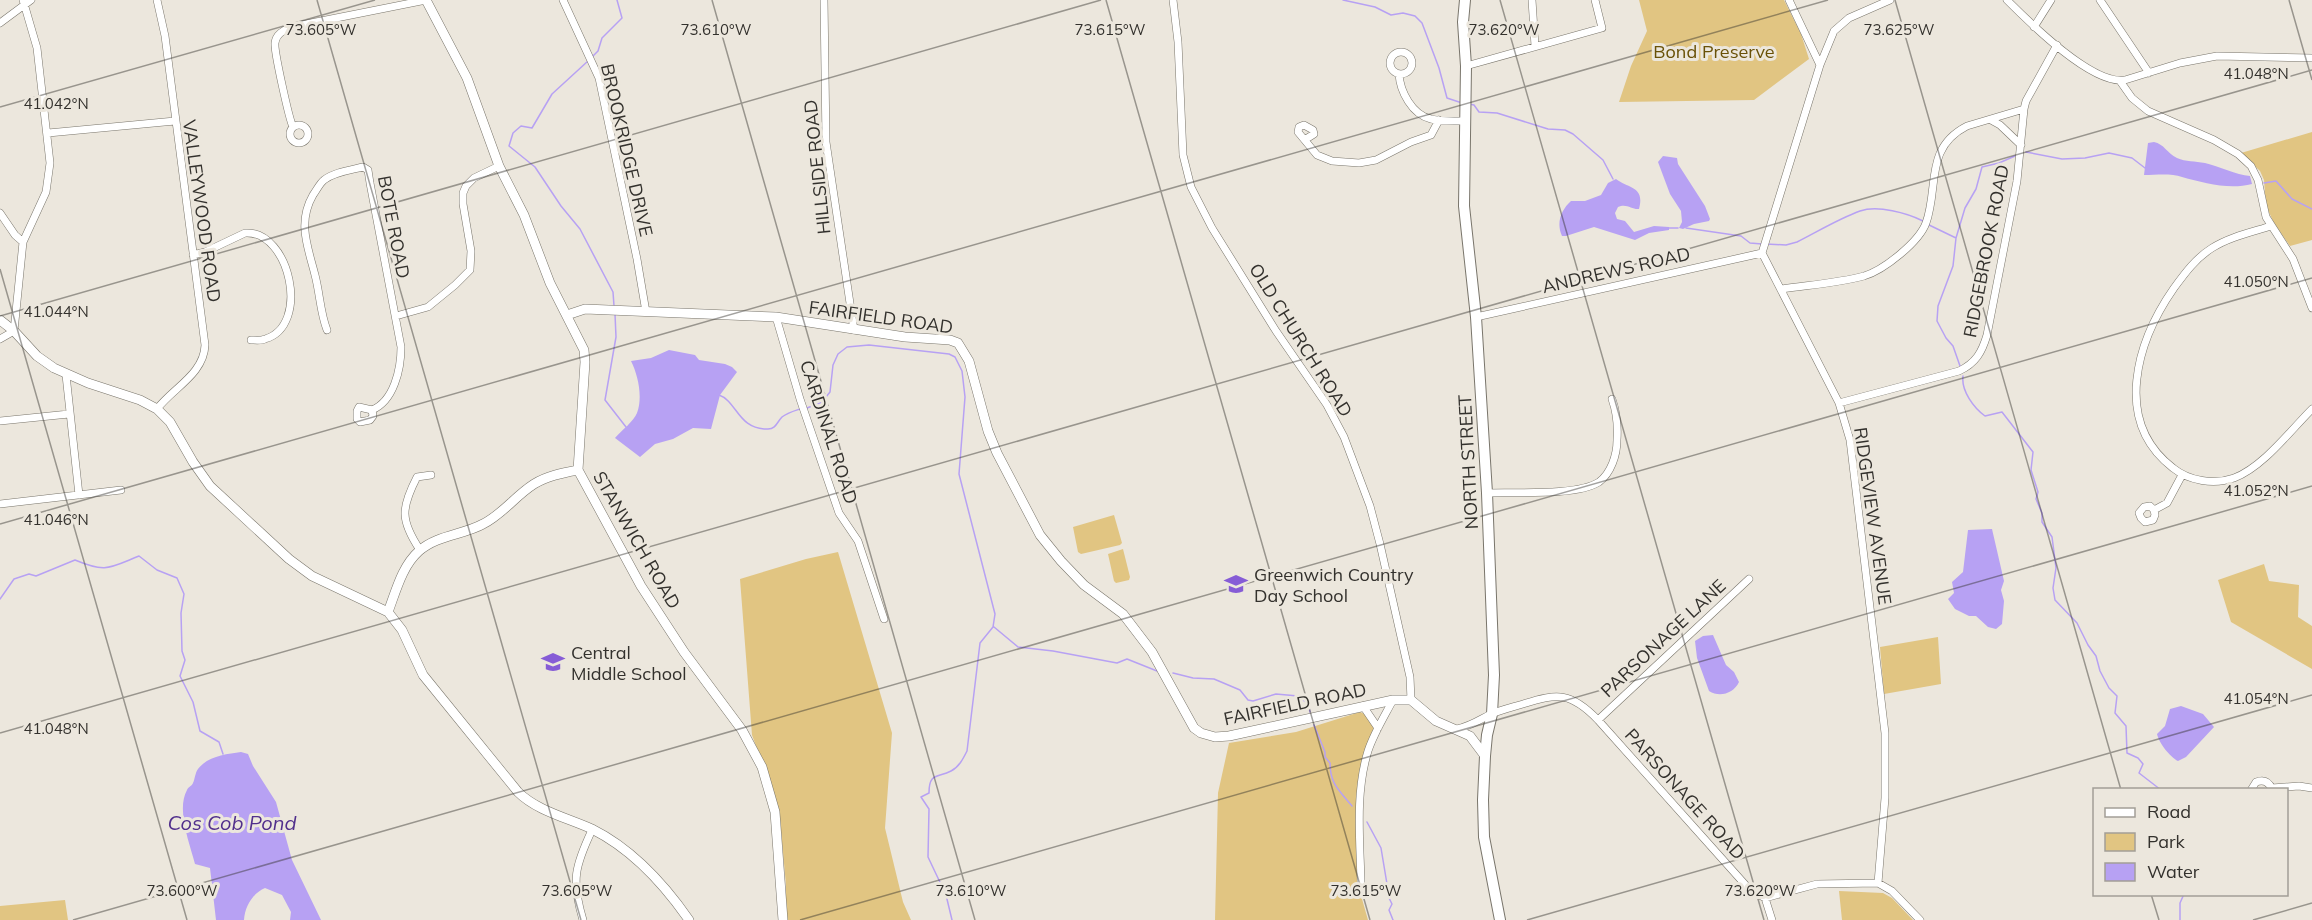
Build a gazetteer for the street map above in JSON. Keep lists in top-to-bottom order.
{
  "streets": {
    "main road": ["NORTH STREET"],
    "street": [
      "BROOKRIDGE DRIVE",
      "HILLSIDE ROAD",
      "VALLEYWOOD ROAD",
      "BOTE ROAD",
      "RIDGEBROOK ROAD",
      "ANDREWS ROAD",
      "FAIRFIELD ROAD",
      "OLD CHURCH ROAD",
      "CARDINAL ROAD",
      "RIDGEVIEW AVENUE",
      "STANWICH ROAD",
      "PARSONAGE LANE",
      "PARSONAGE ROAD"
    ]
  },
  "crossings": [
    ["BROOKRIDGE DRIVE", "FAIRFIELD ROAD"],
    ["HILLSIDE ROAD", "FAIRFIELD ROAD"],
    ["RIDGEBROOK ROAD", "RIDGEVIEW AVENUE"],
    ["ANDREWS ROAD", "NORTH STREET"],
    ["ANDREWS ROAD", "RIDGEVIEW AVENUE"],
    ["FAIRFIELD ROAD", "OLD CHURCH ROAD"],
    ["FAIRFIELD ROAD", "CARDINAL ROAD"],
    ["FAIRFIELD ROAD", "STANWICH ROAD"],
    ["NORTH STREET", "PARSONAGE ROAD"],
    ["PARSONAGE LANE", "PARSONAGE ROAD"]
  ],
  "water": ["Cos Cob Pond"],
  "parks": ["Bond Preserve"],
  "places": {
    "school or university": ["Greenwich Country Day School", "Central Middle School"]
  },
  "legend": ["Road", "Park", "Water"],
  "coordinates": [
    "73.605°W",
    "73.610°W",
    "73.615°W",
    "73.620°W",
    "73.625°W",
    "41.048°N",
    "41.042°N",
    "41.050°N",
    "41.044°N",
    "41.052°N",
    "41.046°N",
    "41.054°N",
    "73.600°W"
  ]
}
